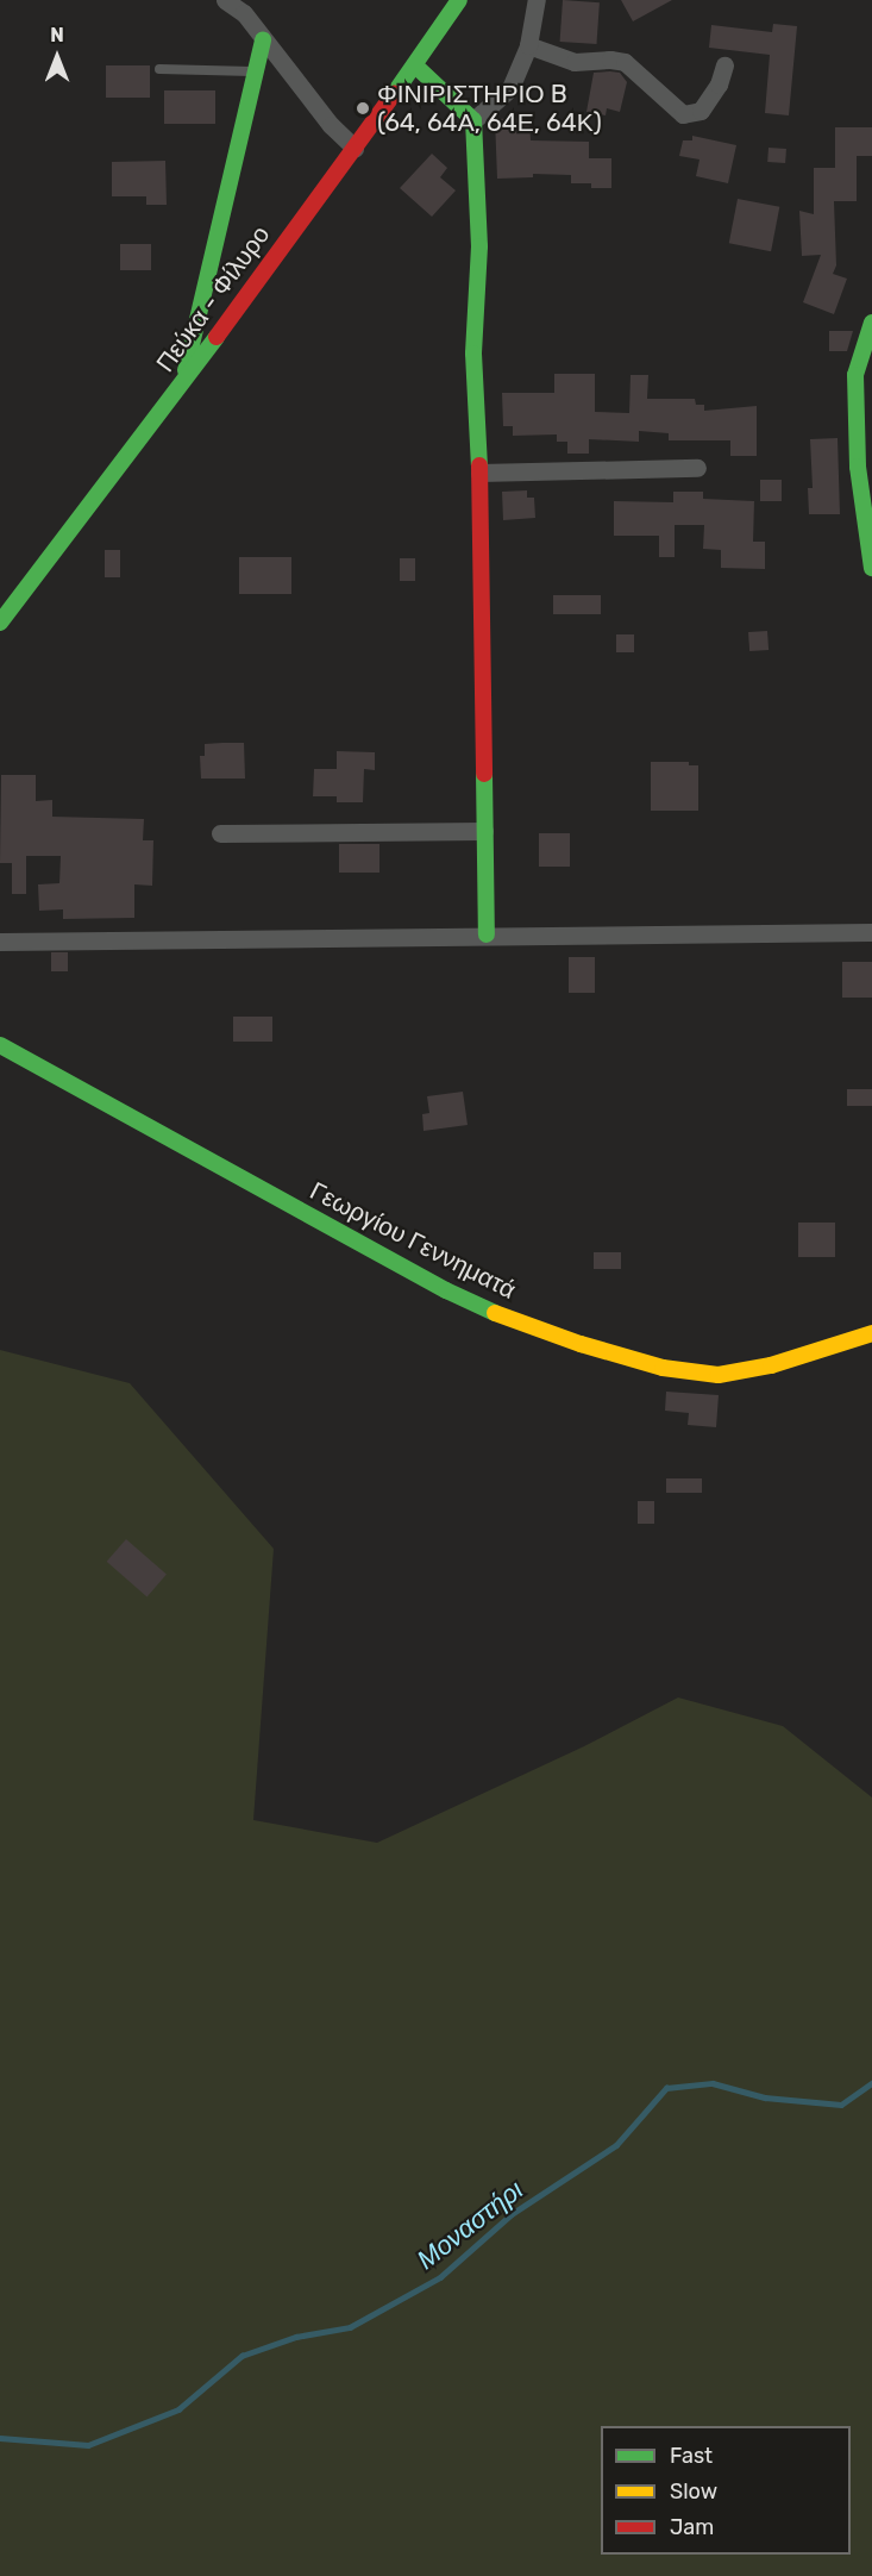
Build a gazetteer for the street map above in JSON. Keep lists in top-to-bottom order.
{
  "streets": {
    "street": ["Πεύκα - Φίλυρο", "Γεωργίου Γεννηματά"]
  },
  "water": ["Μοναστήρι"],
  "places": ["ΦΙΝΙΡΙΣΤΗΡΙΟ B (64, 64Α, 64Ε, 64Κ)"],
  "legend": ["Fast", "Slow", "Jam"],
  "north": "top"
}
